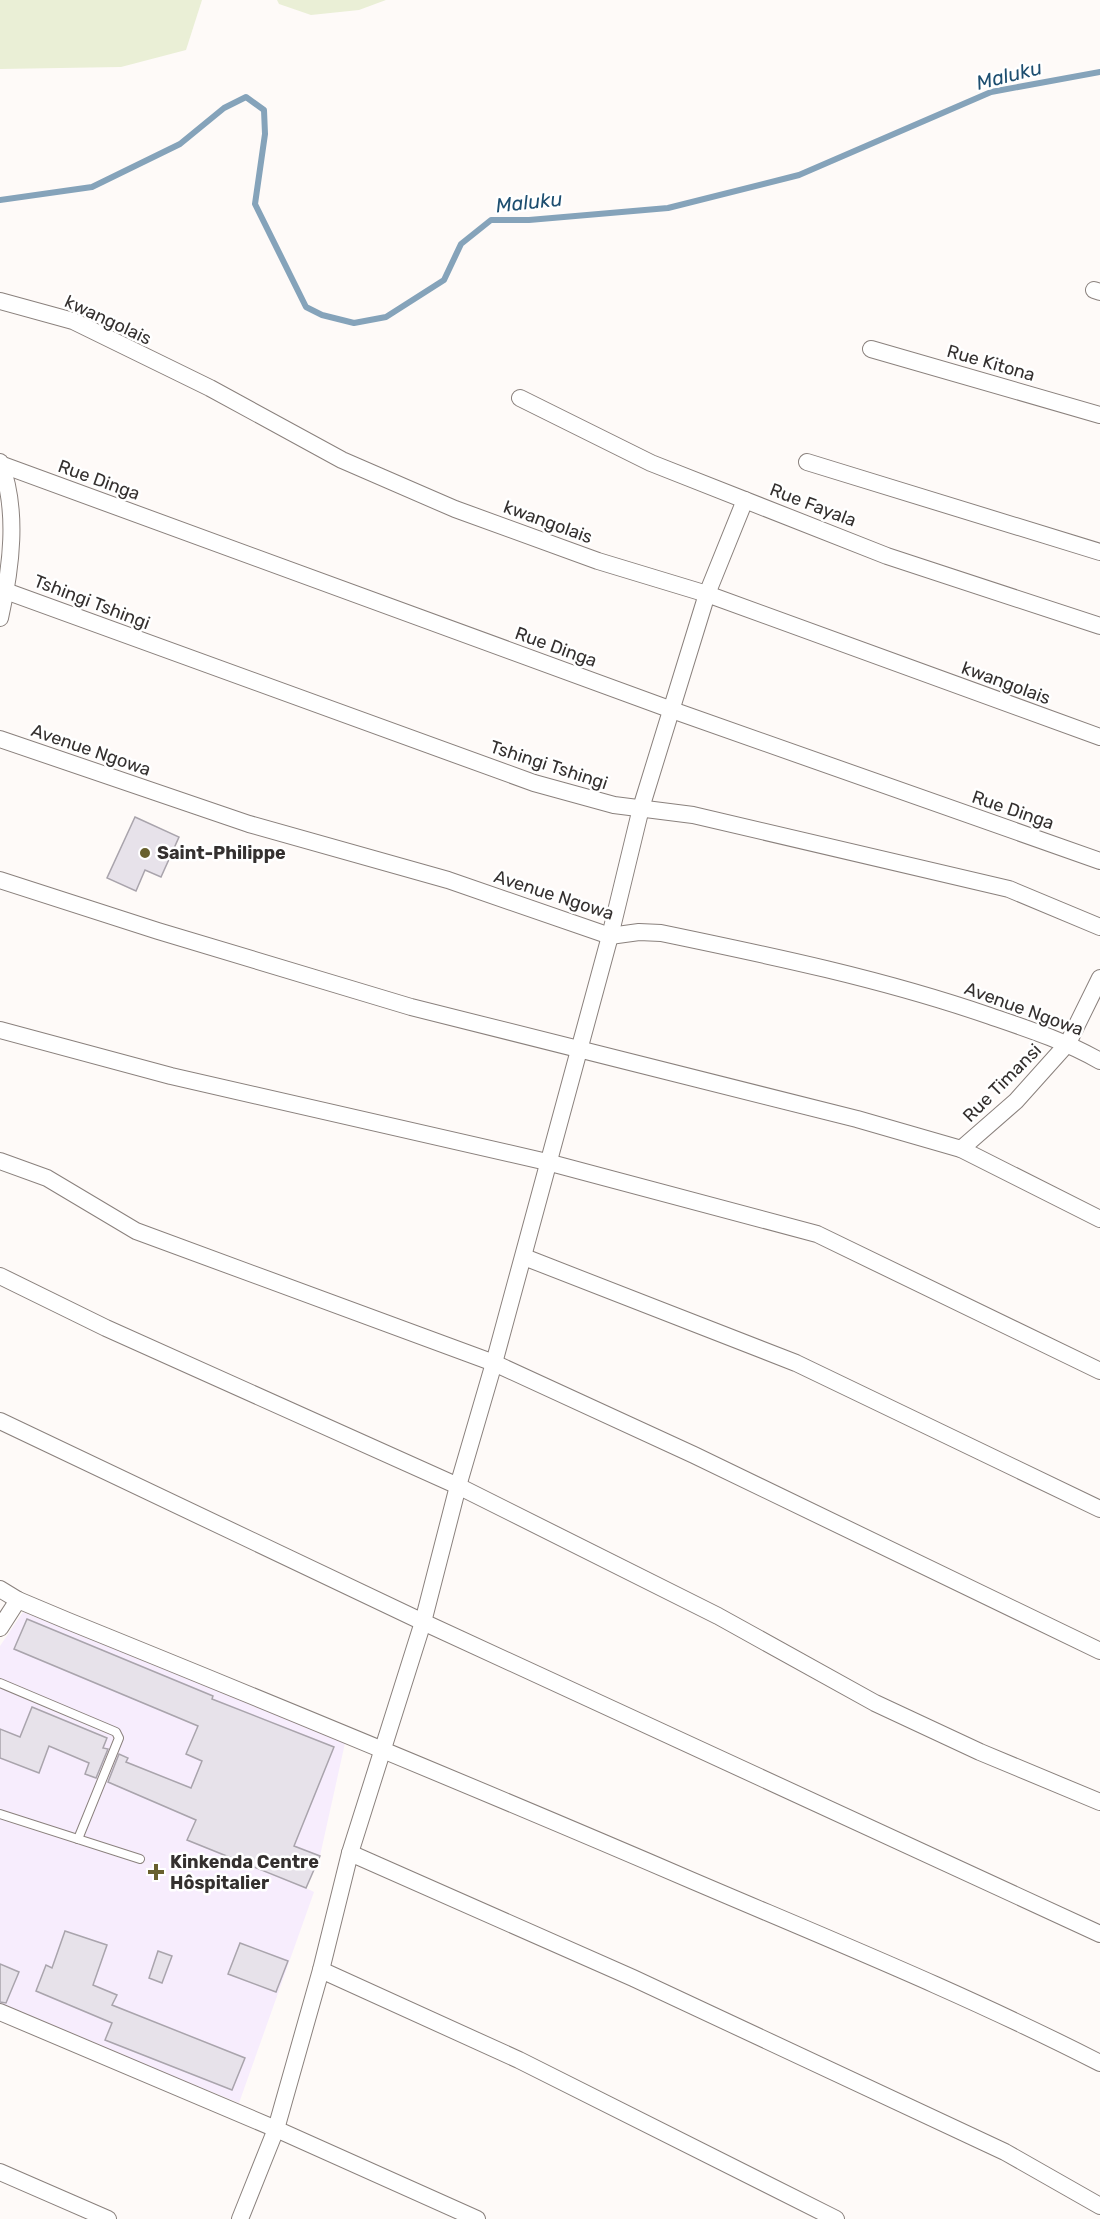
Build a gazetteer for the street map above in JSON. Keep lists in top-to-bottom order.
{
  "streets": {
    "street": [
      "kwangolais",
      "Rue Kitona",
      "Rue Dinga",
      "Rue Fayala",
      "Tshingi Tshingi",
      "Avenue Ngowa",
      "Rue Timansi"
    ]
  },
  "crossings": [
    ["Avenue Ngowa", "Rue Timansi"]
  ],
  "water": ["Maluku"],
  "places": {
    "other": ["Saint-Philippe"],
    "health": ["Kinkenda Centre Hôspitalier"]
  }
}
